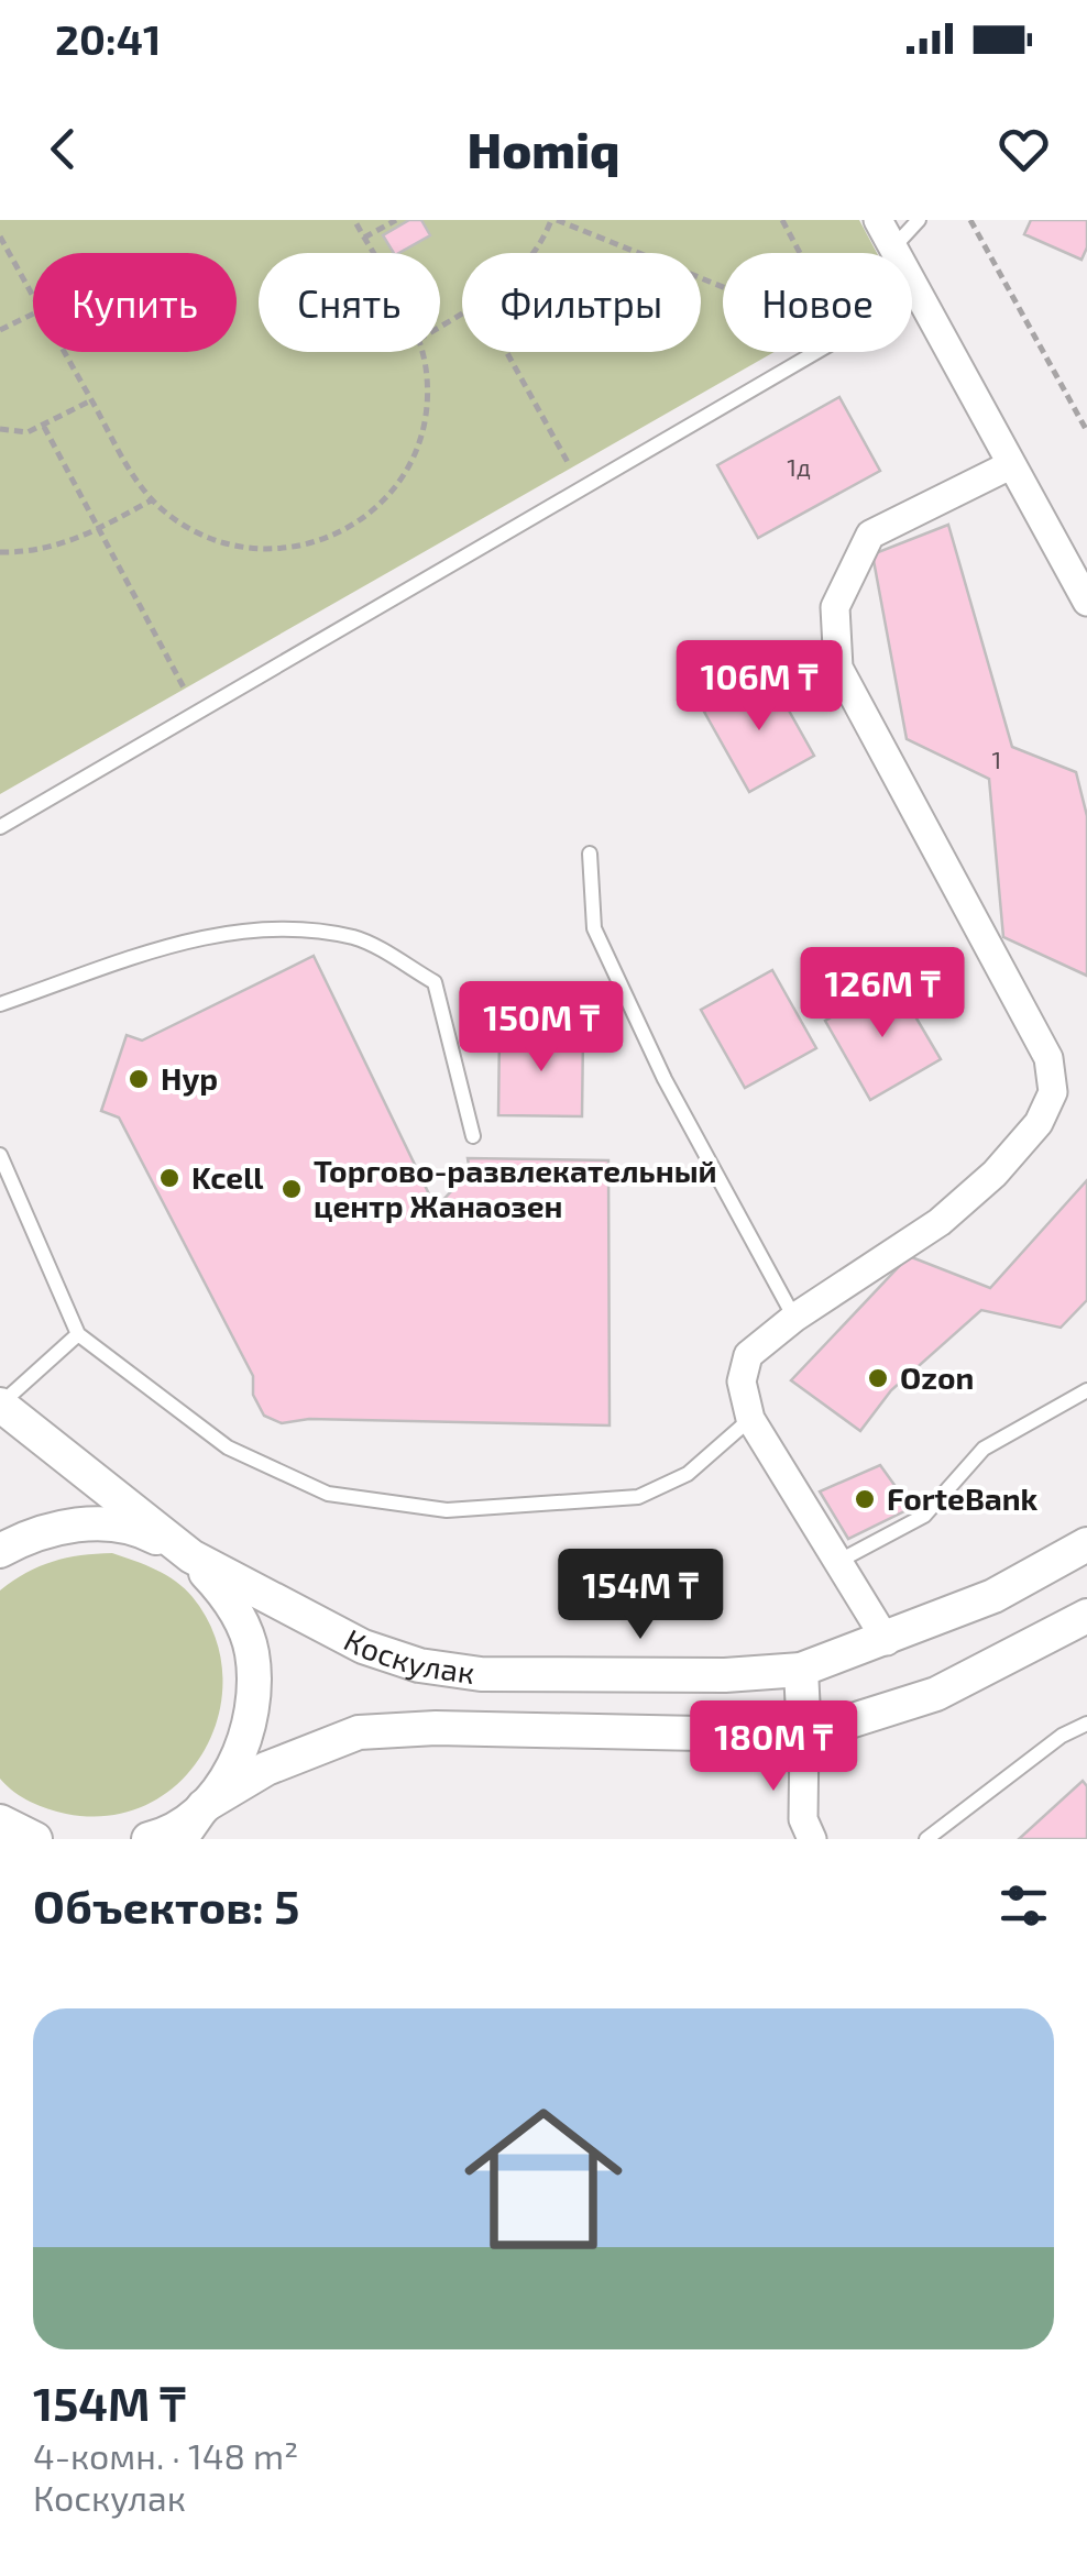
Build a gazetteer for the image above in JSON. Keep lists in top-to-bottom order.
{
  "streets": {
    "street": ["Коскулак"]
  },
  "places": [
    "Нур",
    "Kcell",
    "Торгово-развлекательный центр Жанаозен",
    "Ozon",
    "ForteBank"
  ],
  "house_numbers": ["1д", "1"],
  "page": {
    "status": "20:41",
    "header": "Homiq",
    "chip": [
      "Купить",
      "Снять",
      "Фильтры",
      "Новое"
    ],
    "price": [
      "106M ₸",
      "126M ₸",
      "150M ₸",
      "154M ₸",
      "180M ₸"
    ],
    "heading": "Объектов: 5",
    "list": [
      {
        "name": "154M ₸",
        "note": "4-комн. · 148 m² · Коскулак"
      }
    ]
  }
}
